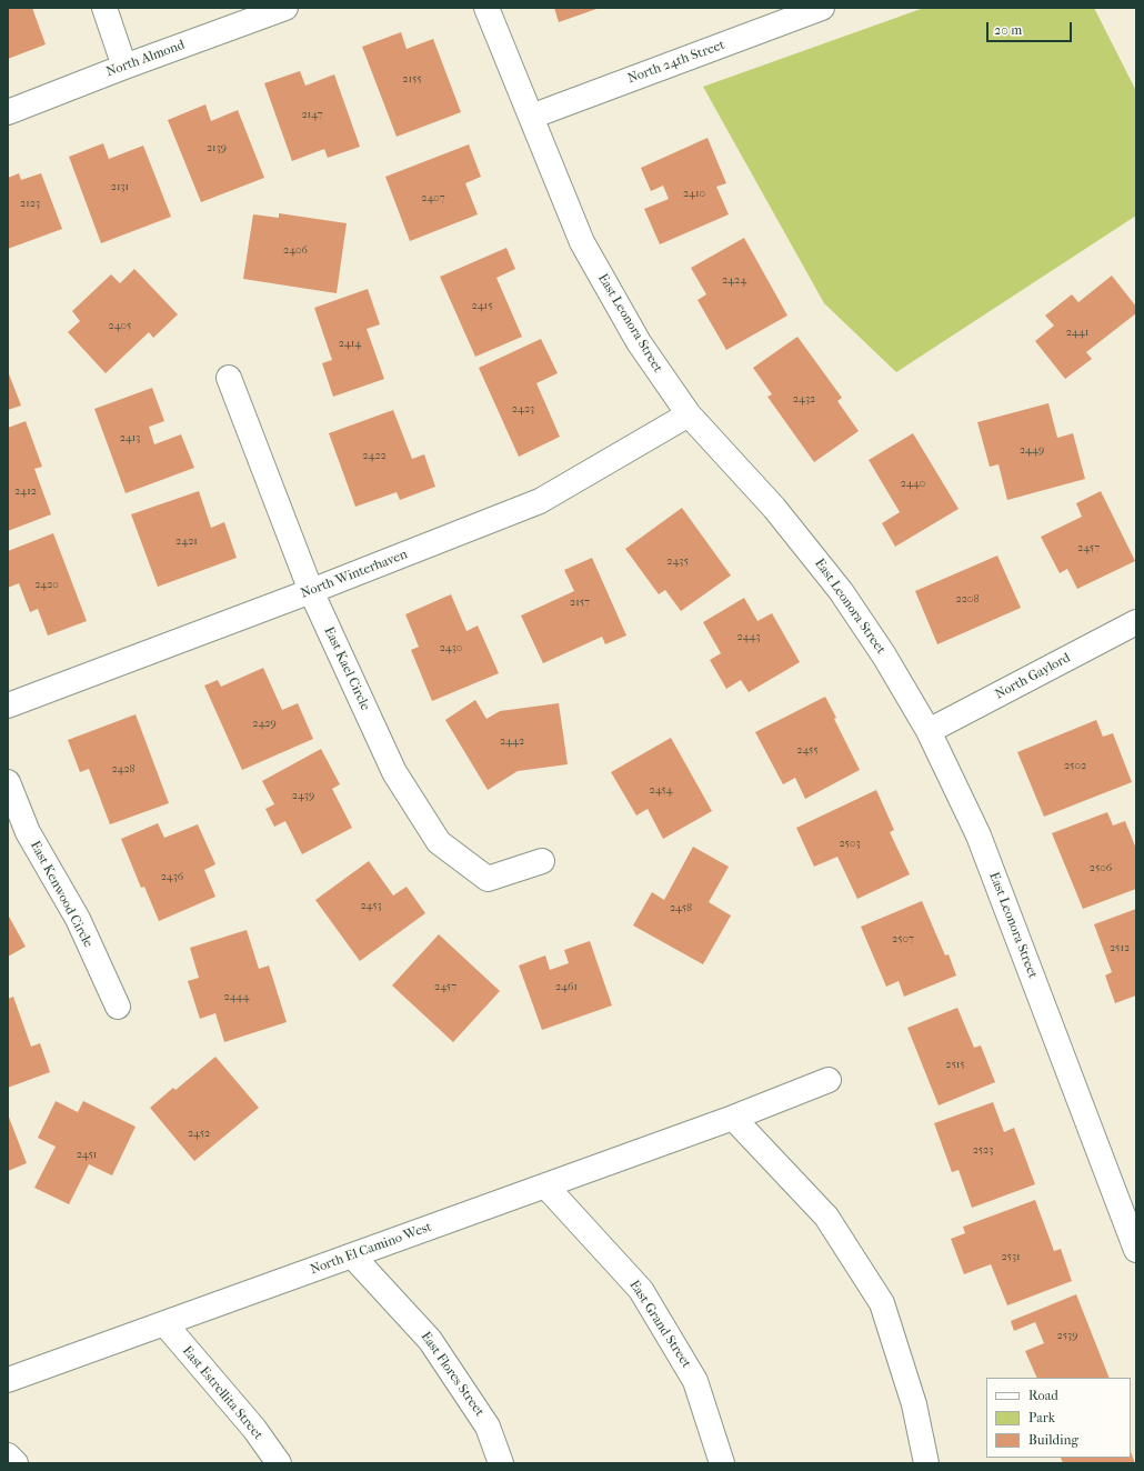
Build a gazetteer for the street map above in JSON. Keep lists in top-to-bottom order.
{
  "streets": {
    "street": [
      "North Almond",
      "North 24th Street",
      "East Leonora Street",
      "North Winterhaven",
      "East Kael Circle",
      "North Gaylord",
      "East Kenwood Circle",
      "North El Camino West",
      "East Grand Street",
      "East Flores Street",
      "East Estrellita Street"
    ]
  },
  "crossings": [
    ["North 24th Street", "East Leonora Street"],
    ["East Leonora Street", "North Winterhaven"],
    ["East Leonora Street", "North Gaylord"],
    ["North Winterhaven", "East Kael Circle"],
    ["North El Camino West", "East Grand Street"],
    ["North El Camino West", "East Flores Street"],
    ["North El Camino West", "East Estrellita Street"]
  ],
  "house_numbers": [
    "2155",
    "2147",
    "2139",
    "2131",
    "2410",
    "2407",
    "2123",
    "2406",
    "2424",
    "2415",
    "2405",
    "2441",
    "2414",
    "2432",
    "2423",
    "2413",
    "2449",
    "2422",
    "2440",
    "2412",
    "2421",
    "2457",
    "2435",
    "2420",
    "2208",
    "2157",
    "2443",
    "2430",
    "2429",
    "2442",
    "2455",
    "2502",
    "2428",
    "2454",
    "2439",
    "2503",
    "2506",
    "2436",
    "2453",
    "2458",
    "2507",
    "2512",
    "2457",
    "2461",
    "2444",
    "2515",
    "2452",
    "2523",
    "2451",
    "2531",
    "2539"
  ],
  "legend": ["Road", "Park", "Building"],
  "scale_bar": "20 m"
}
